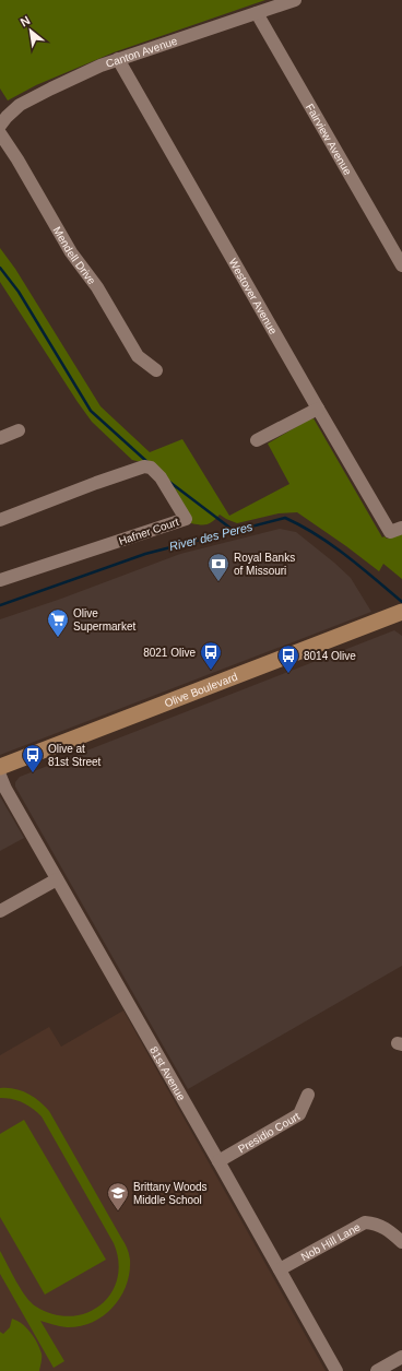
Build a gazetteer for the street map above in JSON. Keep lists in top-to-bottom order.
{
  "streets": {
    "main road": ["Olive Boulevard"],
    "street": [
      "Canton Avenue",
      "Fairview Avenue",
      "Mendell Drive",
      "Westover Avenue",
      "Hafner Court",
      "81st Avenue",
      "Presidio Court",
      "Nob Hill Lane"
    ]
  },
  "crossings": [
    ["Canton Avenue", "Fairview Avenue"],
    ["Canton Avenue", "Westover Avenue"],
    ["81st Avenue", "Presidio Court"],
    ["81st Avenue", "Nob Hill Lane"]
  ],
  "water": ["River des Peres"],
  "places": {
    "bank": ["Royal Banks of Missouri"],
    "supermarket": ["Olive Supermarket"],
    "bus stop": ["8021 Olive", "8014 Olive", "Olive at 81st Street"],
    "school or university": ["Brittany Woods Middle School"]
  },
  "north": "top left"
}
